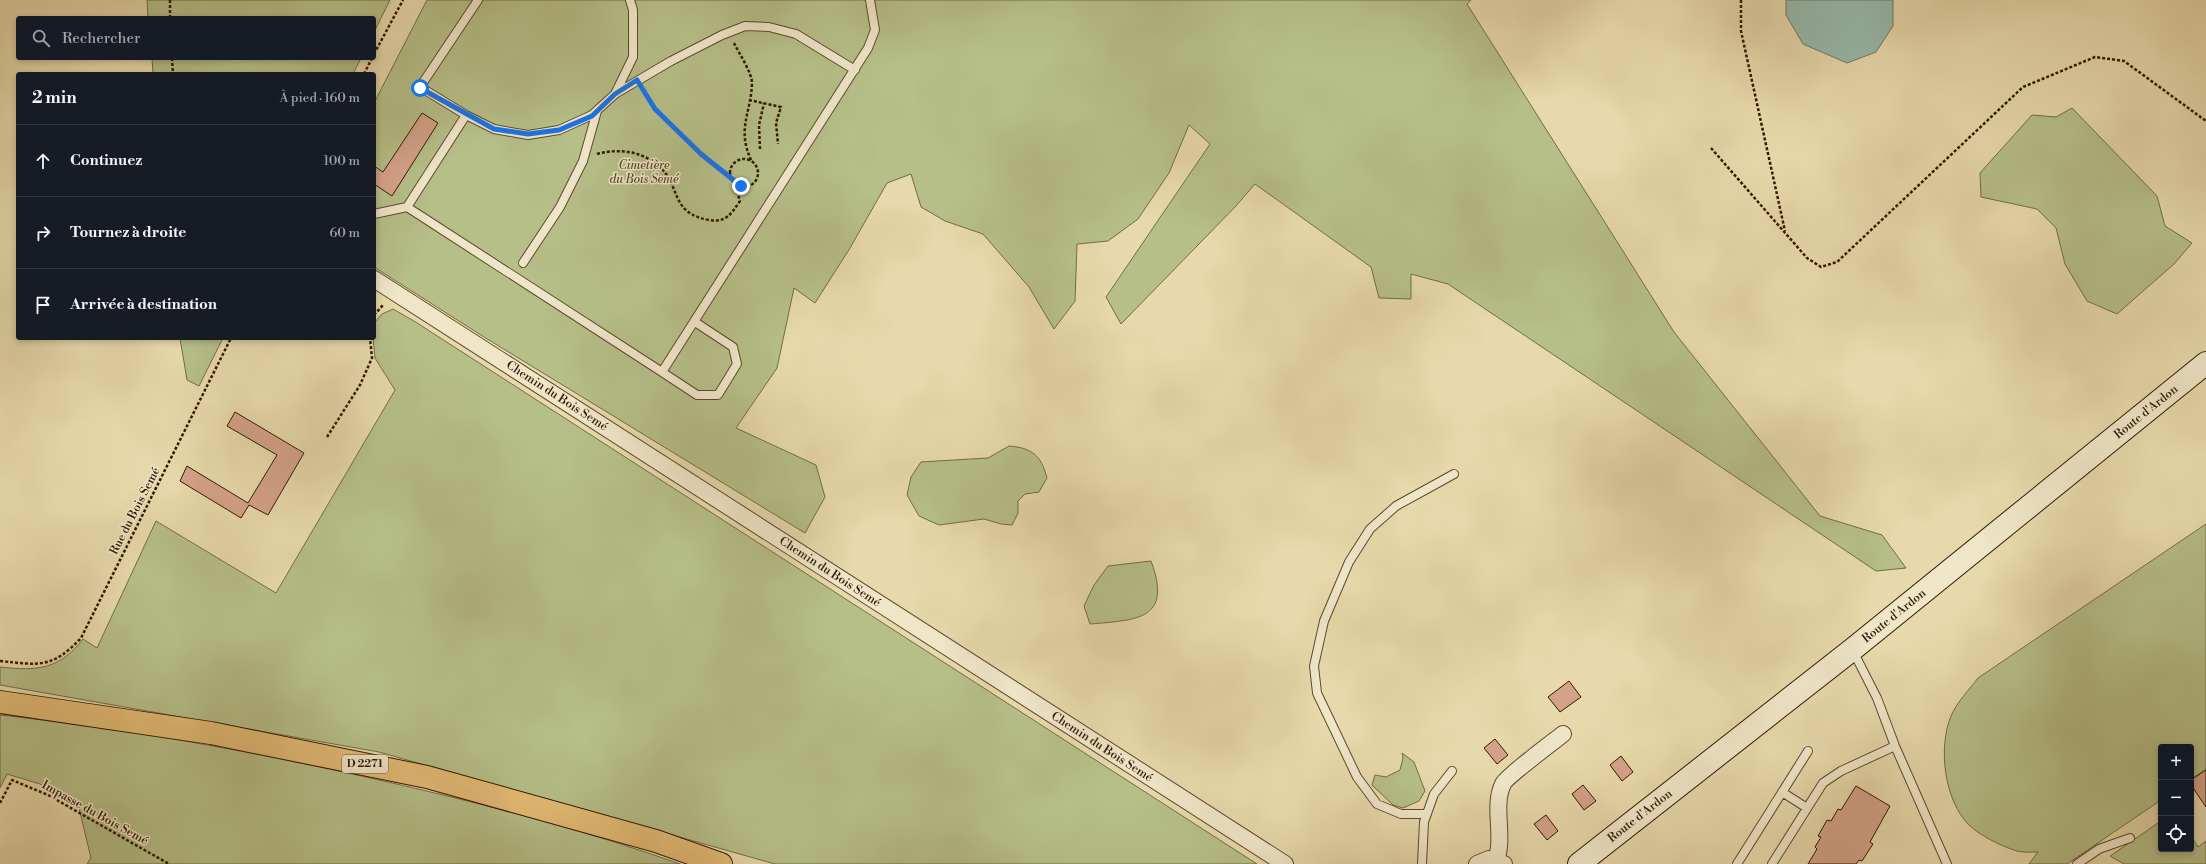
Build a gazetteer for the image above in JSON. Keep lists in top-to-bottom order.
{
  "streets": {
    "highway": ["D 2271"],
    "main road": ["Route d'Ardon"],
    "street": ["Chemin du Bois Semé"],
    "path": ["Rue du Bois Semé", "Impasse du Bois Semé"]
  },
  "parks": ["Cimetière du Bois Semé"],
  "page": {
    "search": "Rechercher",
    "heading": ["2 min", "À pied · 160 m"],
    "list": [
      ["Continuez", "100 m"],
      ["Tournez à droite", "60 m"],
      "Arrivée à destination"
    ],
    "map_buttons": ["+", "−"]
  }
}
